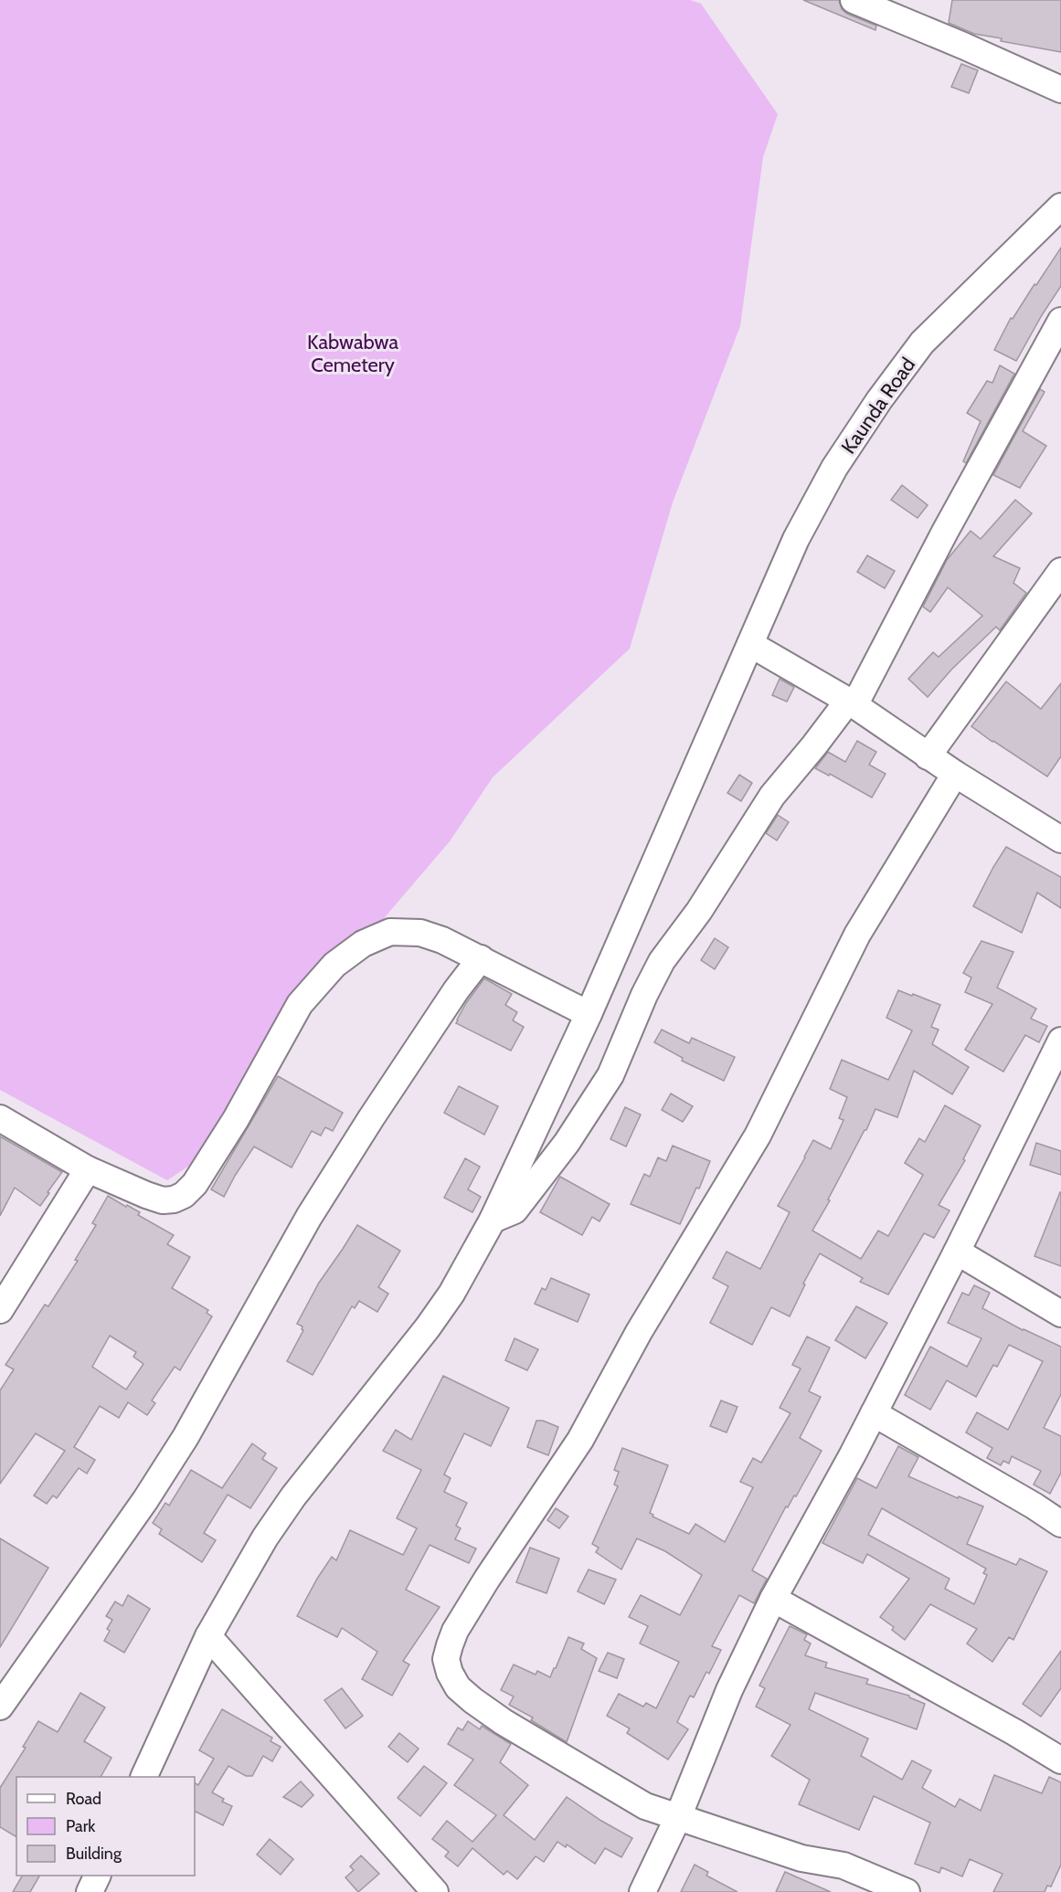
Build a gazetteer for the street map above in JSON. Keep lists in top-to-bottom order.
{
  "streets": {
    "street": ["Kaunda Road"]
  },
  "parks": ["Kabwabwa Cemetery"],
  "legend": ["Road", "Park", "Building"]
}
